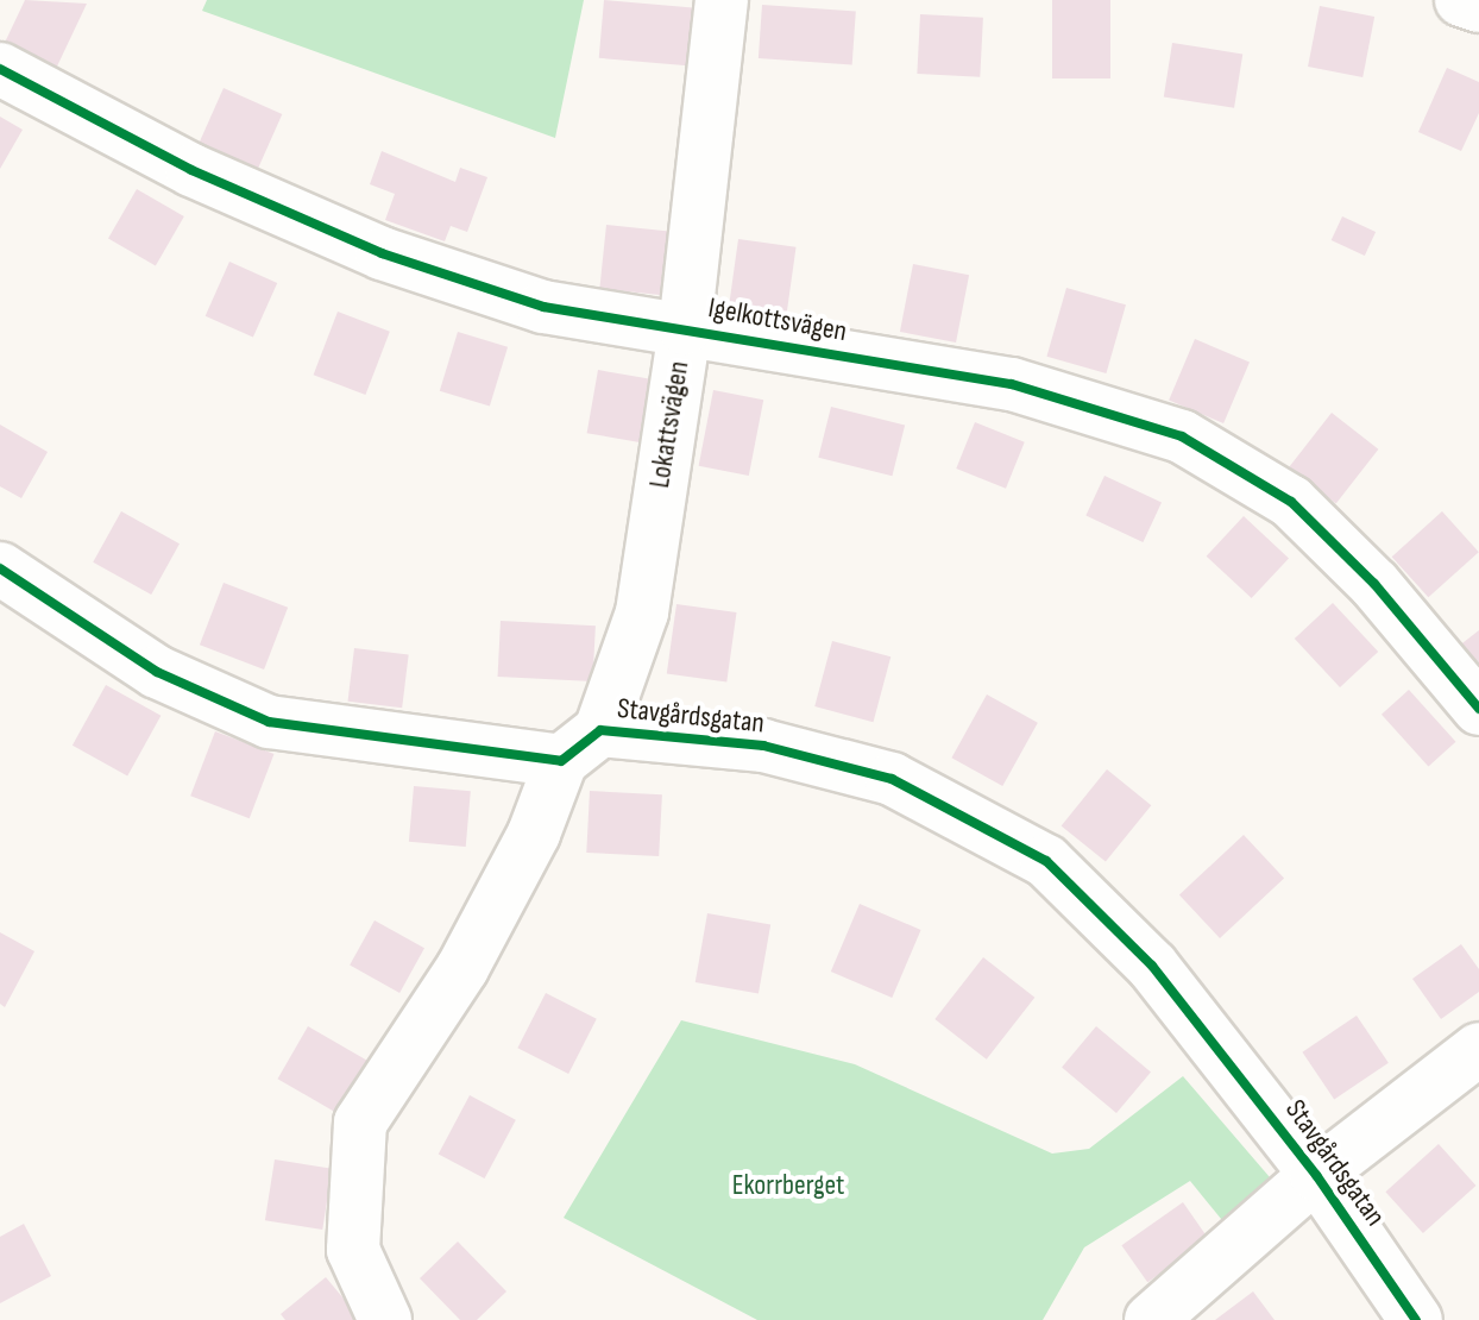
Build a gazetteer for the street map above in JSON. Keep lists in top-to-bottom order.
{
  "streets": {
    "street": ["Igelkottsvägen", "Lokattsvägen", "Stavgårdsgatan"]
  },
  "crossings": [
    ["Igelkottsvägen", "Lokattsvägen"],
    ["Lokattsvägen", "Stavgårdsgatan"]
  ],
  "parks": ["Ekorrberget"]
}
